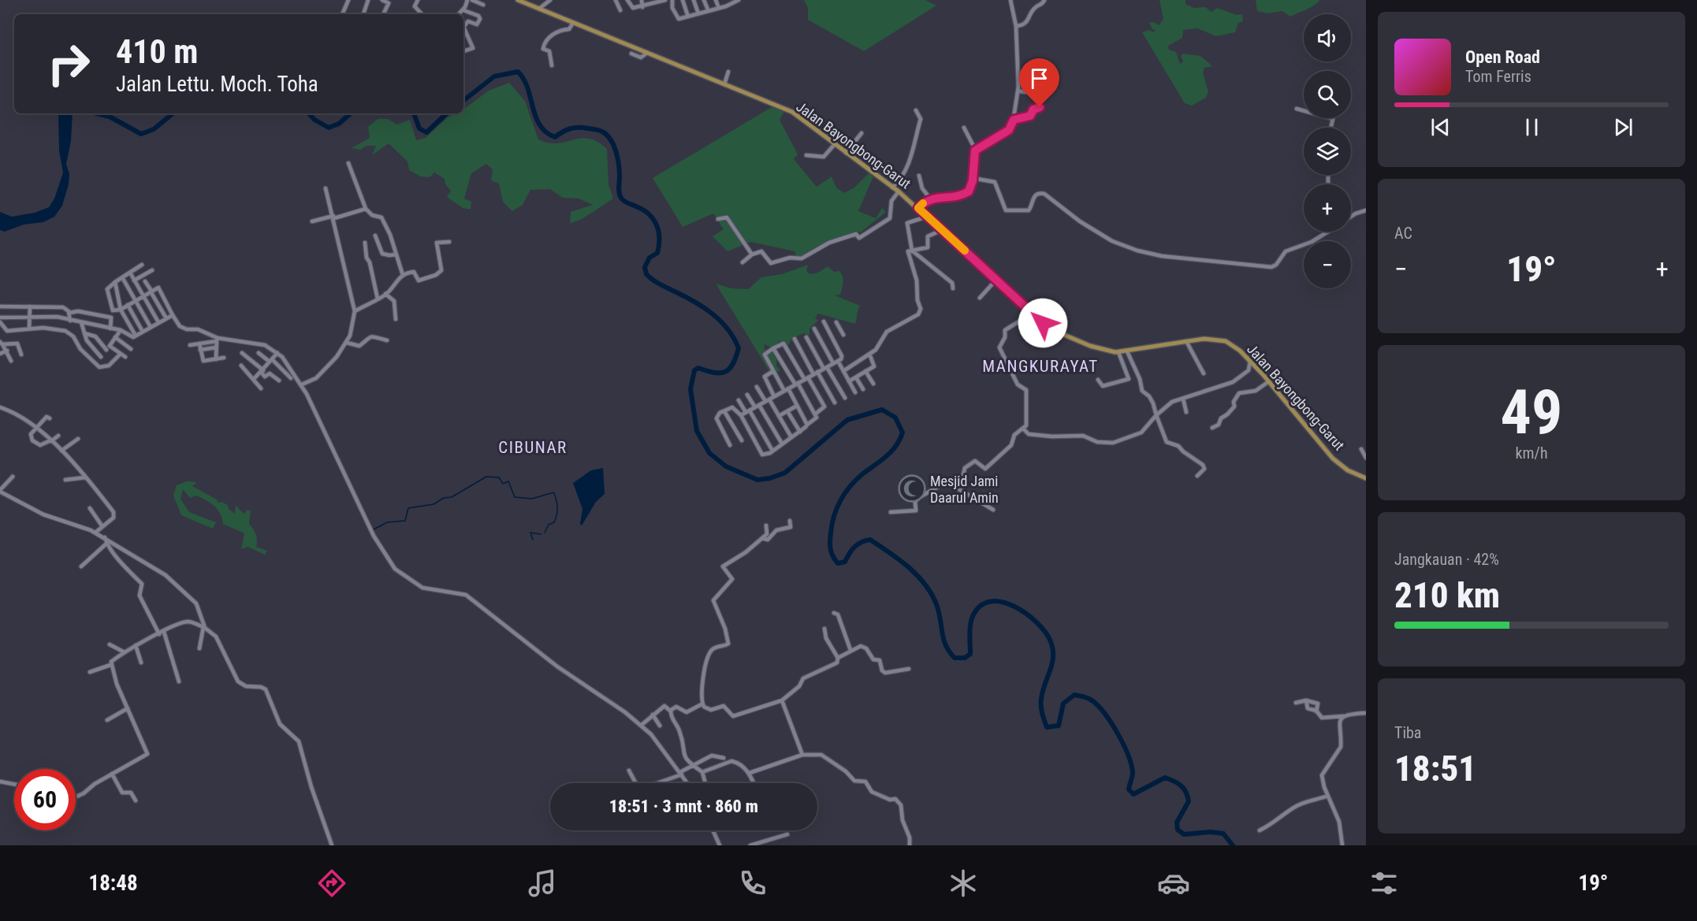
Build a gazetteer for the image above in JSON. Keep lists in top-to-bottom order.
{
  "streets": {
    "main road": ["Jalan Bayongbong-Garut"]
  },
  "districts": ["MANGKURAYAT", "CIBUNAR"],
  "places": {
    "mosque": ["Mesjid Jami Daarul Amin"]
  },
  "page": {
    "map_buttons": ["+", "−"],
    "turn": ["410 m", "Jalan Lettu. Moch. Toha"],
    "song": ["Open Road", "Tom Ferris"],
    "tile": [
      "AC",
      ["49", "km/h"],
      ["Jangkauan · 42%", "210 km"],
      ["Tiba", "18:51"]
    ],
    "heat": ["−", "19°", "+"],
    "limit": "60",
    "trip": "18:51 · 3 mnt · 860 m",
    "tabs": ["18:48", "19°"]
  }
}
